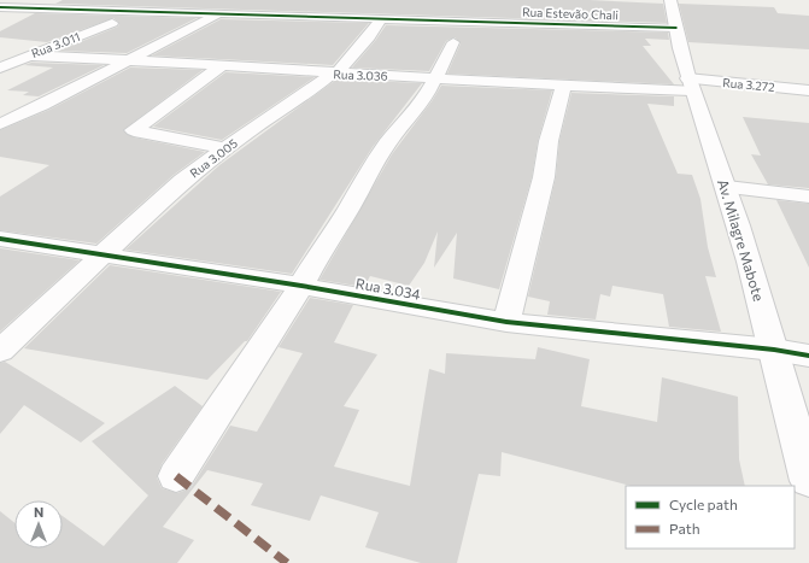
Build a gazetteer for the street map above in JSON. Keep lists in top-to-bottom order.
{
  "streets": {
    "street": [
      "Rua Estevão Chali",
      "Rua 3.011",
      "Rua 3.036",
      "Rua 3.272",
      "Rua 3.005",
      "Av. Milagre Mabote",
      "Rua 3.034"
    ]
  },
  "crossings": [
    ["Rua Estevão Chali", "Rua 3.005"],
    ["Rua Estevão Chali", "Av. Milagre Mabote"],
    ["Rua 3.011", "Rua 3.036"],
    ["Rua 3.036", "Rua 3.272"],
    ["Rua 3.036", "Rua 3.005"],
    ["Rua 3.036", "Av. Milagre Mabote"],
    ["Rua 3.272", "Av. Milagre Mabote"],
    ["Rua 3.005", "Rua 3.034"],
    ["Av. Milagre Mabote", "Rua 3.034"]
  ],
  "legend": ["Cycle path", "Path"],
  "north": "top"
}
